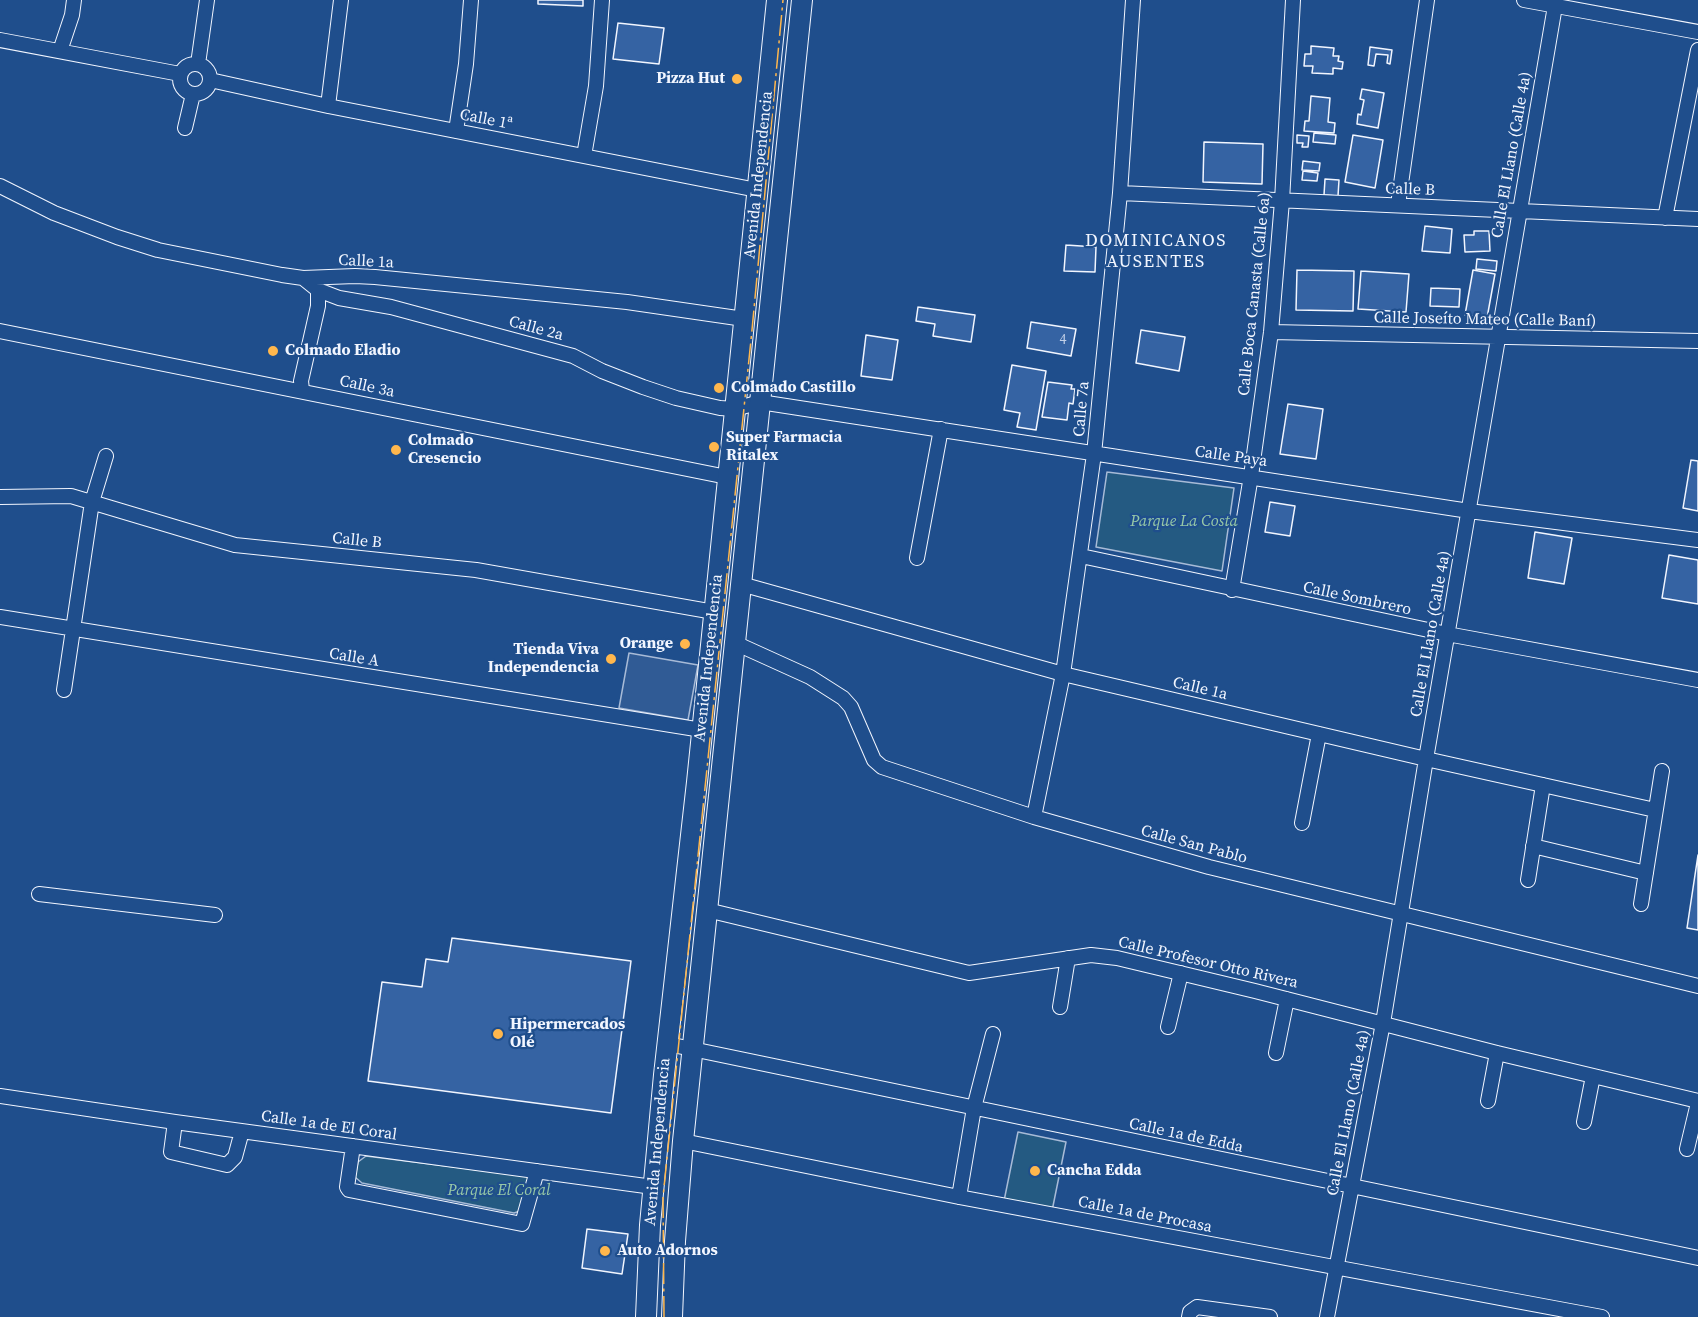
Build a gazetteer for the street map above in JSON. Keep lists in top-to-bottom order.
{
  "streets": {
    "main road": ["Avenida Independencia"],
    "street": [
      "Calle 1ª",
      "Calle El Llano (Calle 4a)",
      "Calle B",
      "Calle 1a",
      "Calle Boca Canasta (Calle 6a)",
      "Calle Joseíto Mateo (Calle Baní)",
      "Calle 2a",
      "Calle 3a",
      "Calle 7a",
      "Calle Paya",
      "Calle Sombrero",
      "Calle A",
      "Calle San Pablo",
      "Calle Profesor Otto Rivera",
      "Calle 1a de El Coral",
      "Calle 1a de Edda",
      "Calle 1a de Procasa"
    ]
  },
  "crossings": [
    ["Calle 1ª", "Avenida Independencia"],
    ["Calle El Llano (Calle 4a)", "Calle B"],
    ["Calle El Llano (Calle 4a)", "Calle 1a"],
    ["Calle El Llano (Calle 4a)", "Calle Joseíto Mateo (Calle Baní)"],
    ["Calle El Llano (Calle 4a)", "Calle Paya"],
    ["Calle El Llano (Calle 4a)", "Calle Sombrero"],
    ["Calle El Llano (Calle 4a)", "Calle San Pablo"],
    ["Calle El Llano (Calle 4a)", "Calle Profesor Otto Rivera"],
    ["Calle El Llano (Calle 4a)", "Calle 1a de Edda"],
    ["Calle El Llano (Calle 4a)", "Calle 1a de Procasa"],
    ["Avenida Independencia", "Calle B"],
    ["Avenida Independencia", "Calle 1a"],
    ["Avenida Independencia", "Calle 2a"],
    ["Avenida Independencia", "Calle 3a"],
    ["Avenida Independencia", "Calle Paya"],
    ["Avenida Independencia", "Calle A"],
    ["Avenida Independencia", "Calle San Pablo"],
    ["Avenida Independencia", "Calle Profesor Otto Rivera"],
    ["Avenida Independencia", "Calle 1a de El Coral"],
    ["Avenida Independencia", "Calle 1a de Edda"],
    ["Avenida Independencia", "Calle 1a de Procasa"],
    ["Calle B", "Calle Boca Canasta (Calle 6a)"],
    ["Calle B", "Calle 7a"],
    ["Calle 1a", "Calle 2a"],
    ["Calle 1a", "Calle 7a"],
    ["Calle Boca Canasta (Calle 6a)", "Calle Joseíto Mateo (Calle Baní)"],
    ["Calle Boca Canasta (Calle 6a)", "Calle Paya"],
    ["Calle Boca Canasta (Calle 6a)", "Calle Sombrero"],
    ["Calle 2a", "Calle Paya"],
    ["Calle 7a", "Calle Paya"],
    ["Calle 7a", "Calle Sombrero"],
    ["Calle 7a", "Calle San Pablo"]
  ],
  "districts": ["DOMINICANOS AUSENTES"],
  "parks": ["Parque La Costa", "Parque El Coral"],
  "places": [
    "Pizza Hut",
    "Colmado Eladio",
    "Colmado Castillo",
    "Super Farmacia Ritalex",
    "Colmado Cresencio",
    "Orange",
    "Tienda Viva Independencia",
    "Hipermercados Olé",
    "Cancha Edda",
    "Auto Adornos"
  ],
  "house_numbers": ["4"]
}
